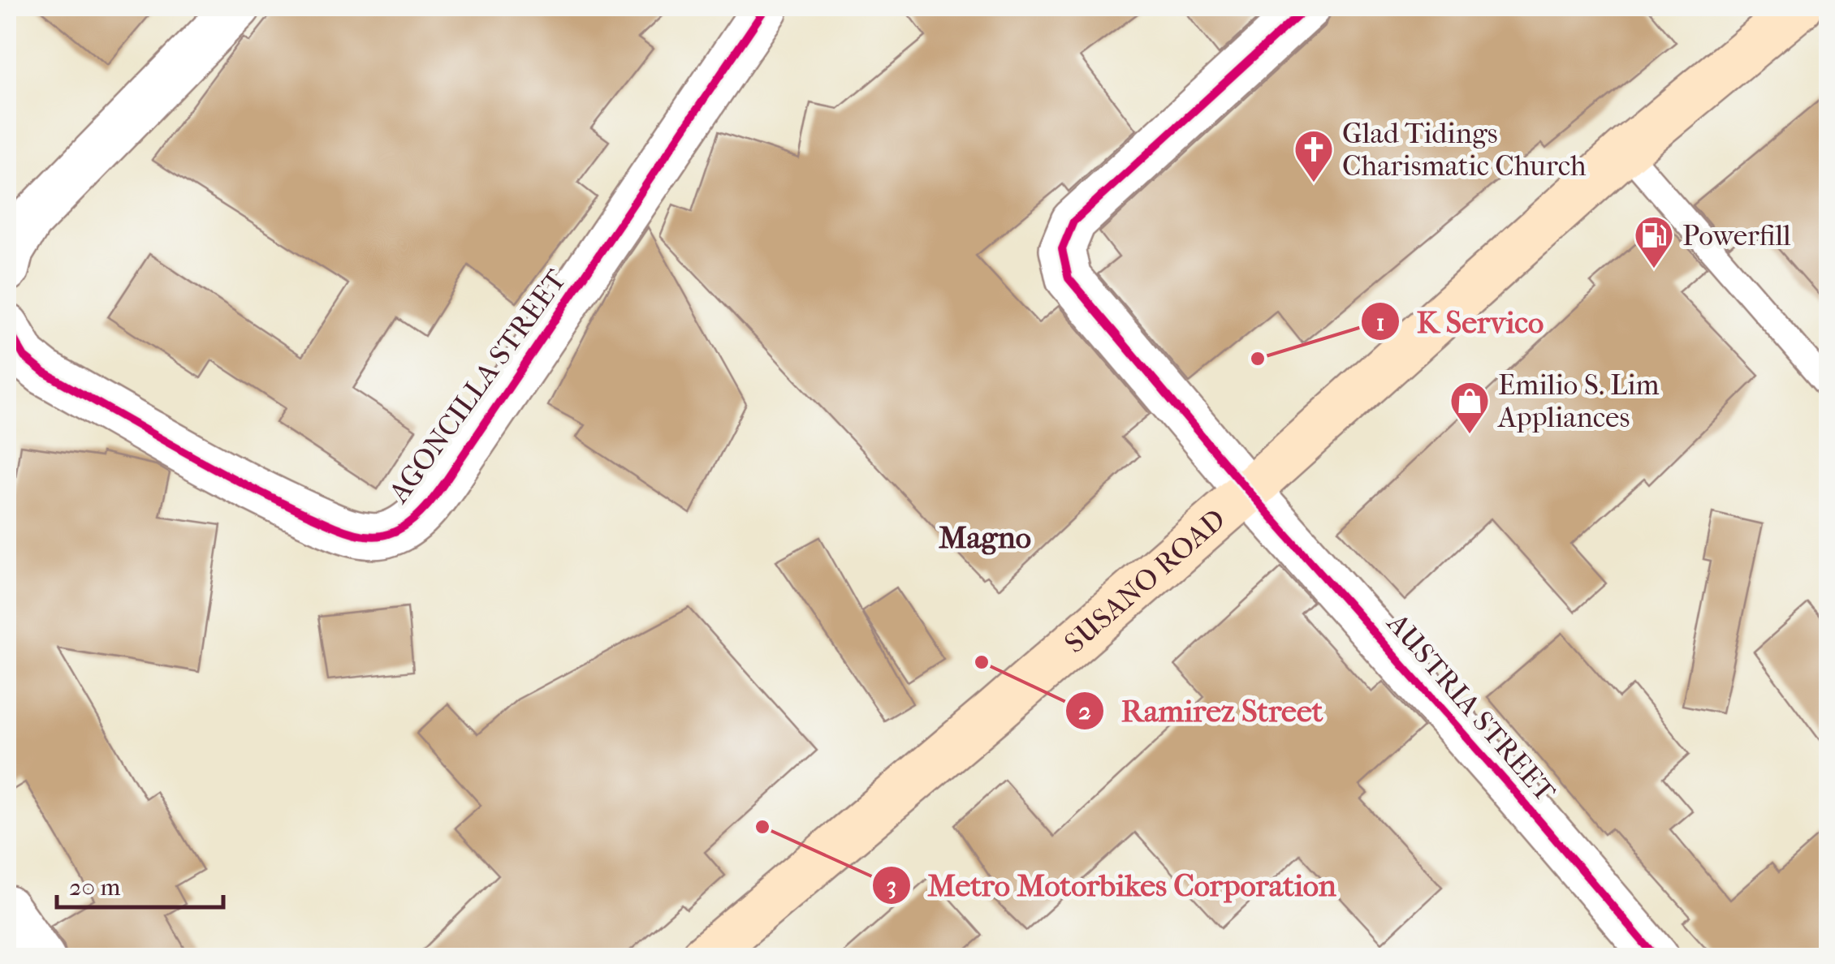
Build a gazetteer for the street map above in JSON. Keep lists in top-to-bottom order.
{
  "streets": {
    "main road": ["SUSANO ROAD"],
    "street": ["AGONCILLA STREET", "AUSTRIA STREET"]
  },
  "crossings": [
    ["SUSANO ROAD", "AUSTRIA STREET"]
  ],
  "districts": ["Magno"],
  "places": {
    "church": ["Glad Tidings Charismatic Church"],
    "fuel station": ["Powerfill"],
    "other": ["K Servico", "Ramirez Street", "Metro Motorbikes Corporation"],
    "shop": ["Emilio S. Lim Appliances"]
  },
  "scale_bar": "20 m"
}
